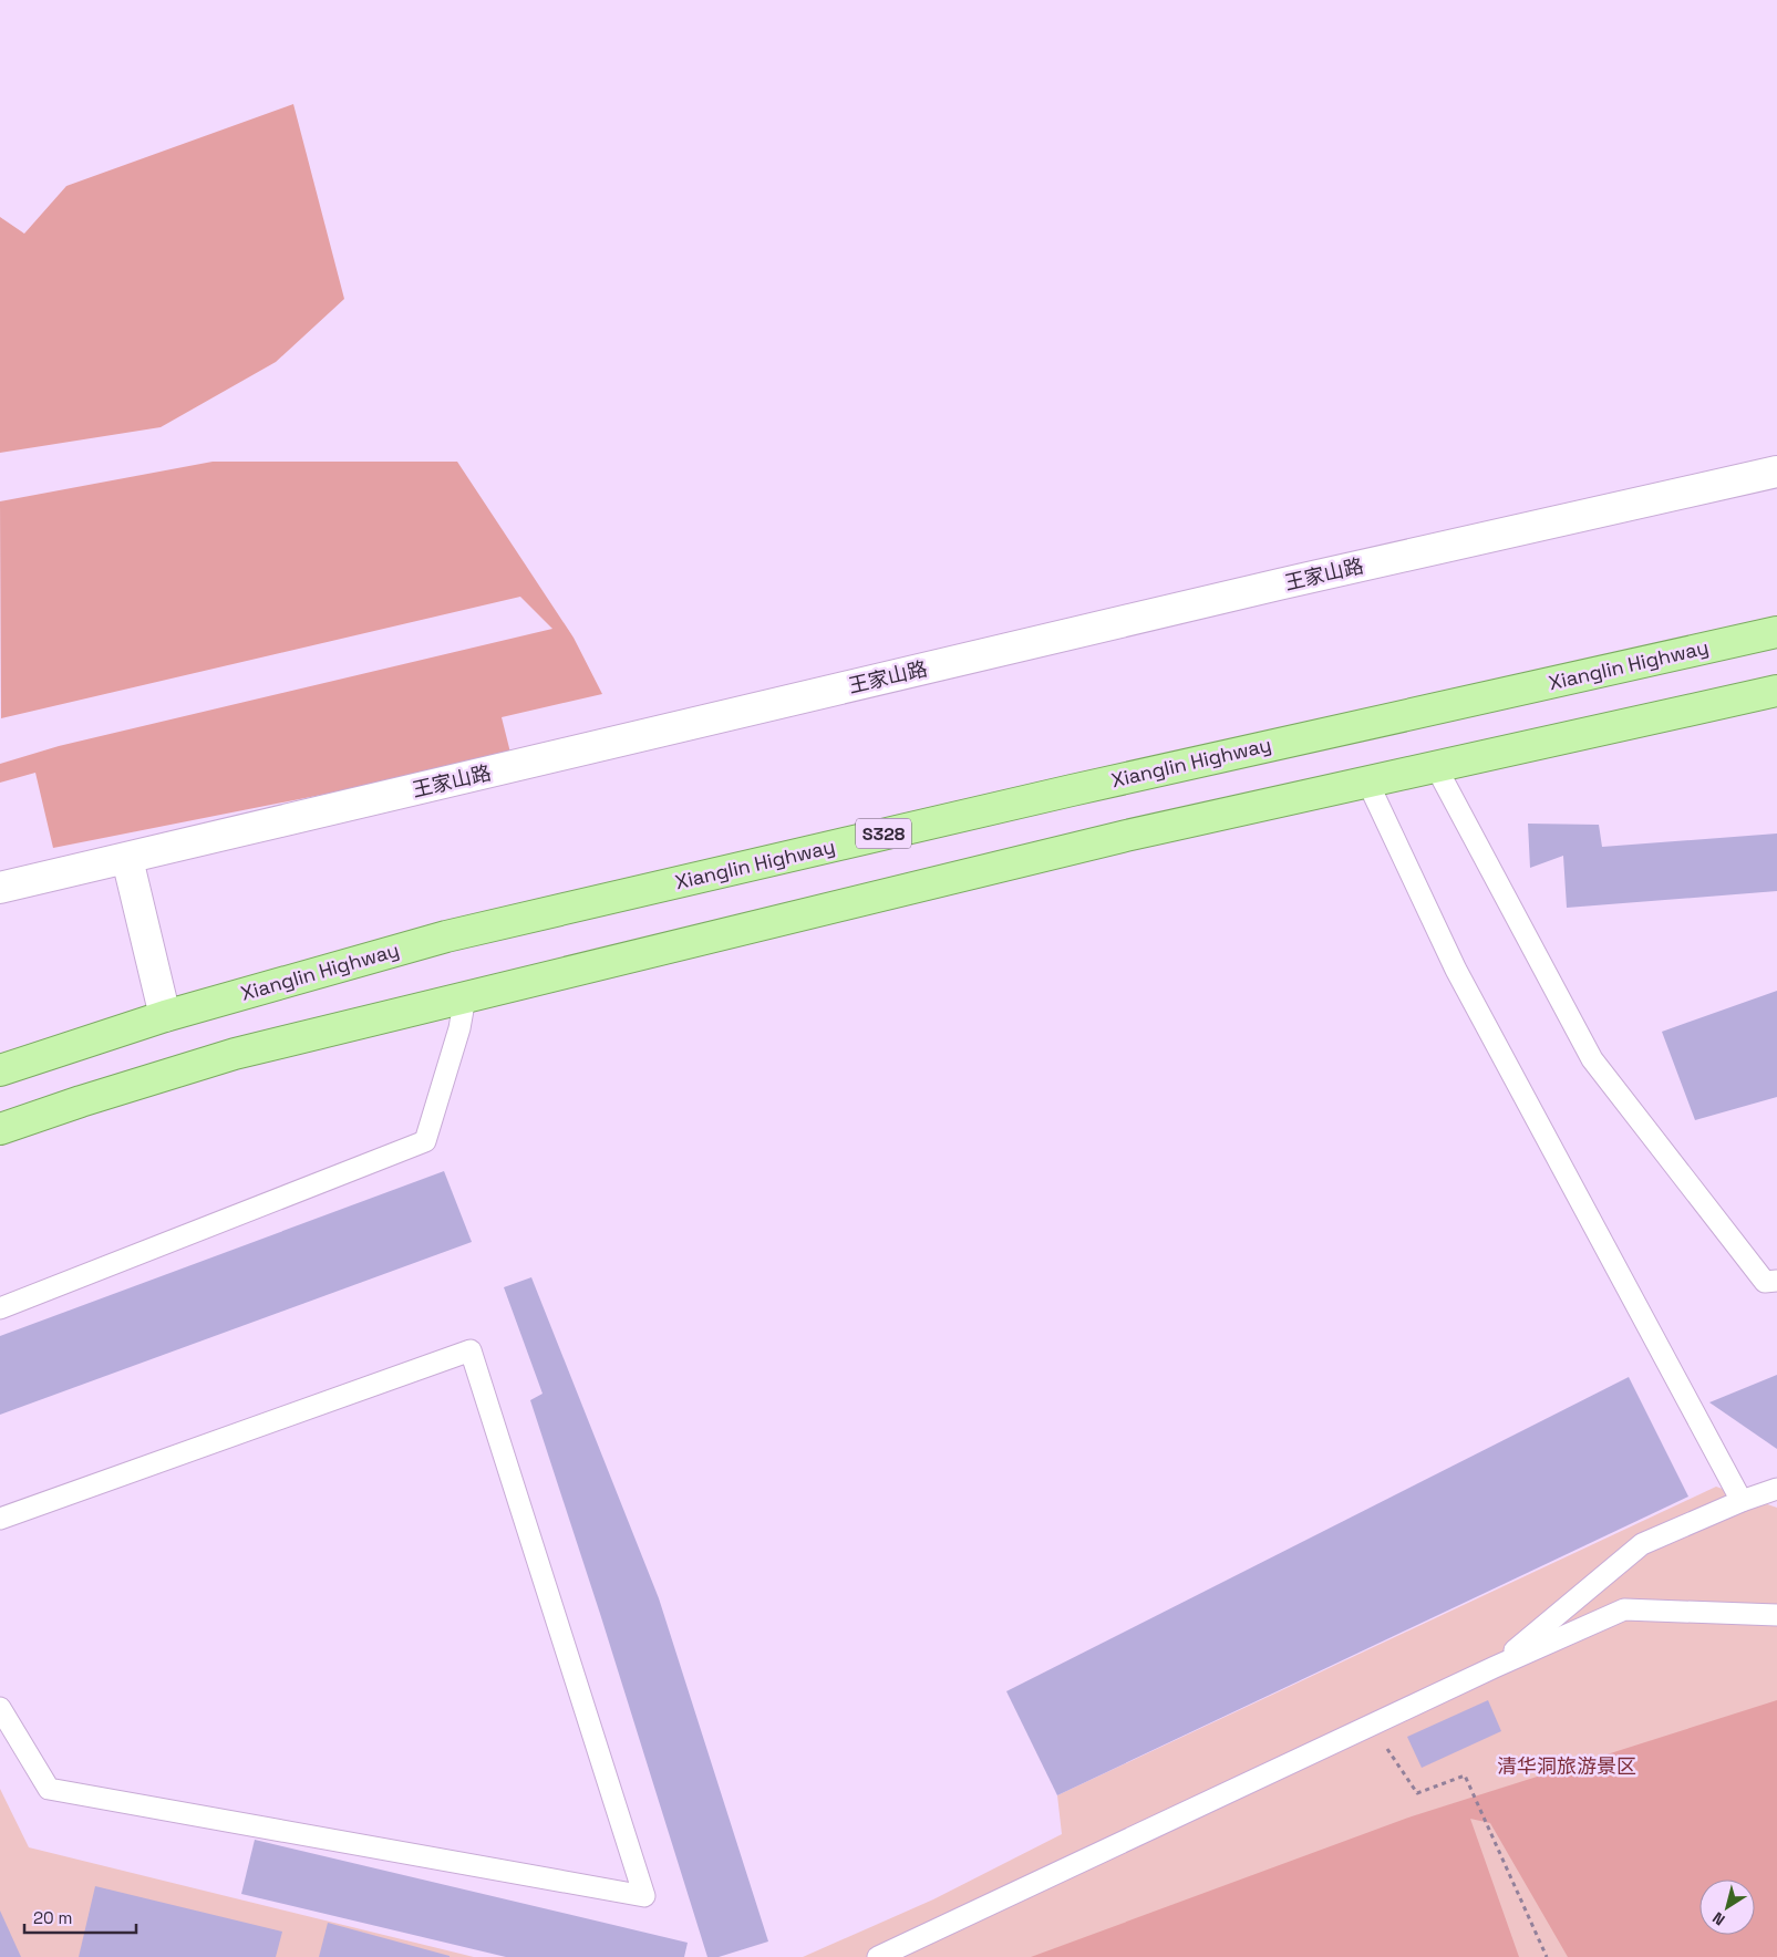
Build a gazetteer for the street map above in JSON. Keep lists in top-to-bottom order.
{
  "streets": {
    "main road": ["Xianglin Highway", "S328"],
    "street": ["王家山路"]
  },
  "parks": ["清华洞旅游景区"],
  "scale_bar": "20 m",
  "north": "bottom left"
}
